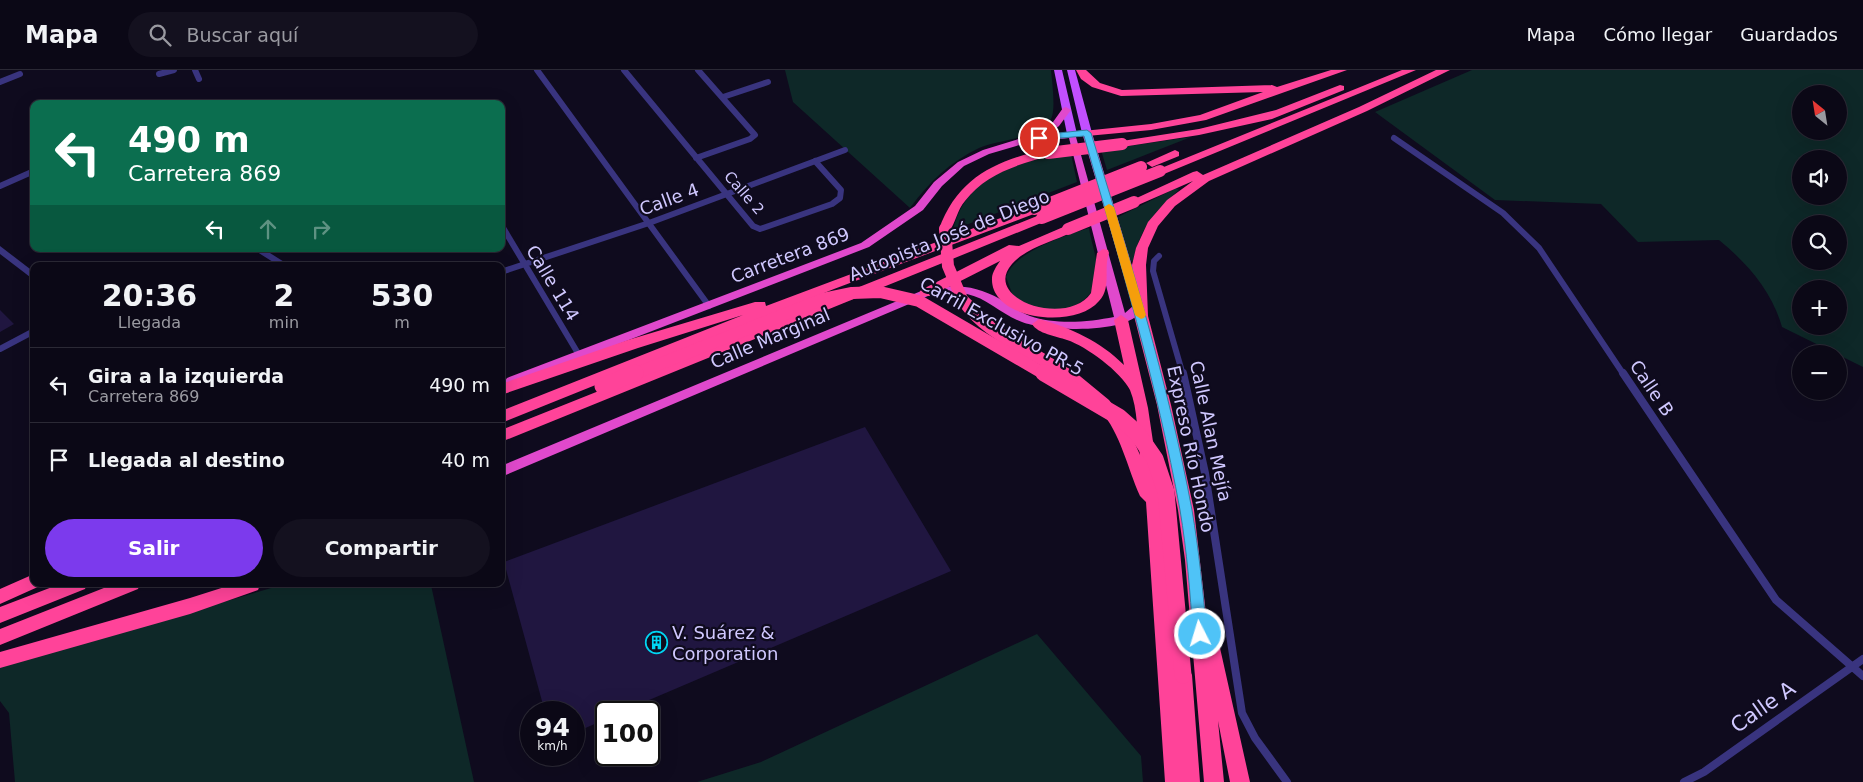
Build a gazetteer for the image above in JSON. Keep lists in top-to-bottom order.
{
  "streets": {
    "highway": [
      "Autopista José de Diego",
      "Carretera 869",
      "Carril Exclusivo PR-5",
      "Calle Marginal",
      "Expreso Río Hondo"
    ],
    "street": [
      "Calle 2",
      "Calle 4",
      "Calle 114",
      "Calle B",
      "Calle Alan Mejía",
      "Calle A"
    ]
  },
  "crossings": [
    ["Calle 2", "Calle 4"],
    ["Calle 4", "Calle 114"],
    ["Carretera 869", "Calle 114"],
    ["Carretera 869", "Expreso Río Hondo"],
    ["Calle B", "Calle A"]
  ],
  "places": {
    "building": ["V. Suárez & Corporation"]
  },
  "north": "top left",
  "page": {
    "header": "Mapa",
    "search": "Buscar aquí",
    "nav": ["Mapa", "Cómo llegar", "Guardados"],
    "map_buttons": ["+", "−"],
    "turn": ["490 m", "Carretera 869"],
    "eta": [
      "20:36",
      "Llegada",
      "2",
      "min",
      "530",
      "m"
    ],
    "list": [
      {
        "name": "Gira a la izquierda",
        "note": "Carretera 869",
        "value": "490 m"
      },
      {
        "name": "Llegada al destino",
        "value": "40 m"
      }
    ],
    "buttons": ["Salir", "Compartir"],
    "speed": "94 km/h",
    "limit": "100"
  }
}
